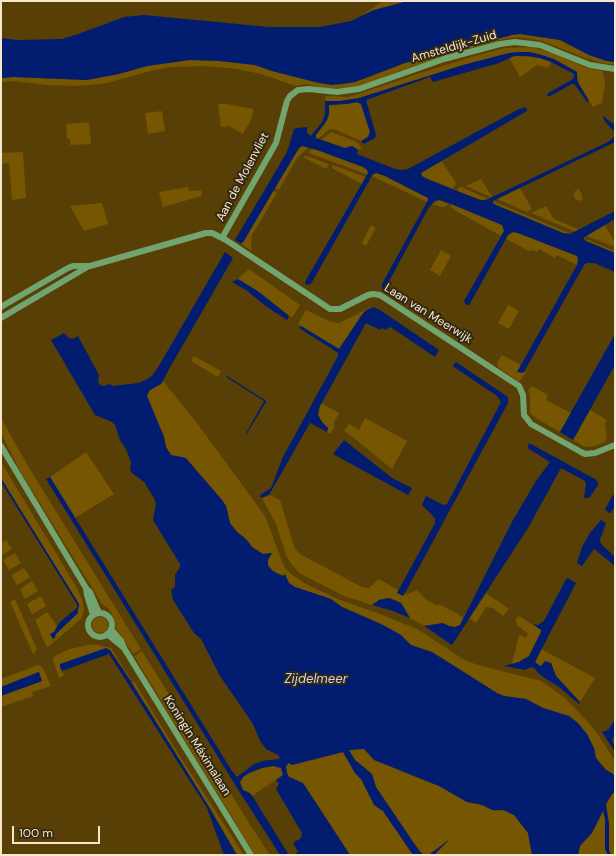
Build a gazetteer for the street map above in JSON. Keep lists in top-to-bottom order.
{
  "streets": {
    "street": [
      "Amsteldijk-Zuid",
      "Aan de Molenvliet",
      "Laan van Meerwijk",
      "Koningin Máximalaan"
    ]
  },
  "crossings": [
    ["Amsteldijk-Zuid", "Aan de Molenvliet"],
    ["Aan de Molenvliet", "Laan van Meerwijk"]
  ],
  "water": ["Zijdelmeer"],
  "scale_bar": "100 m"
}
